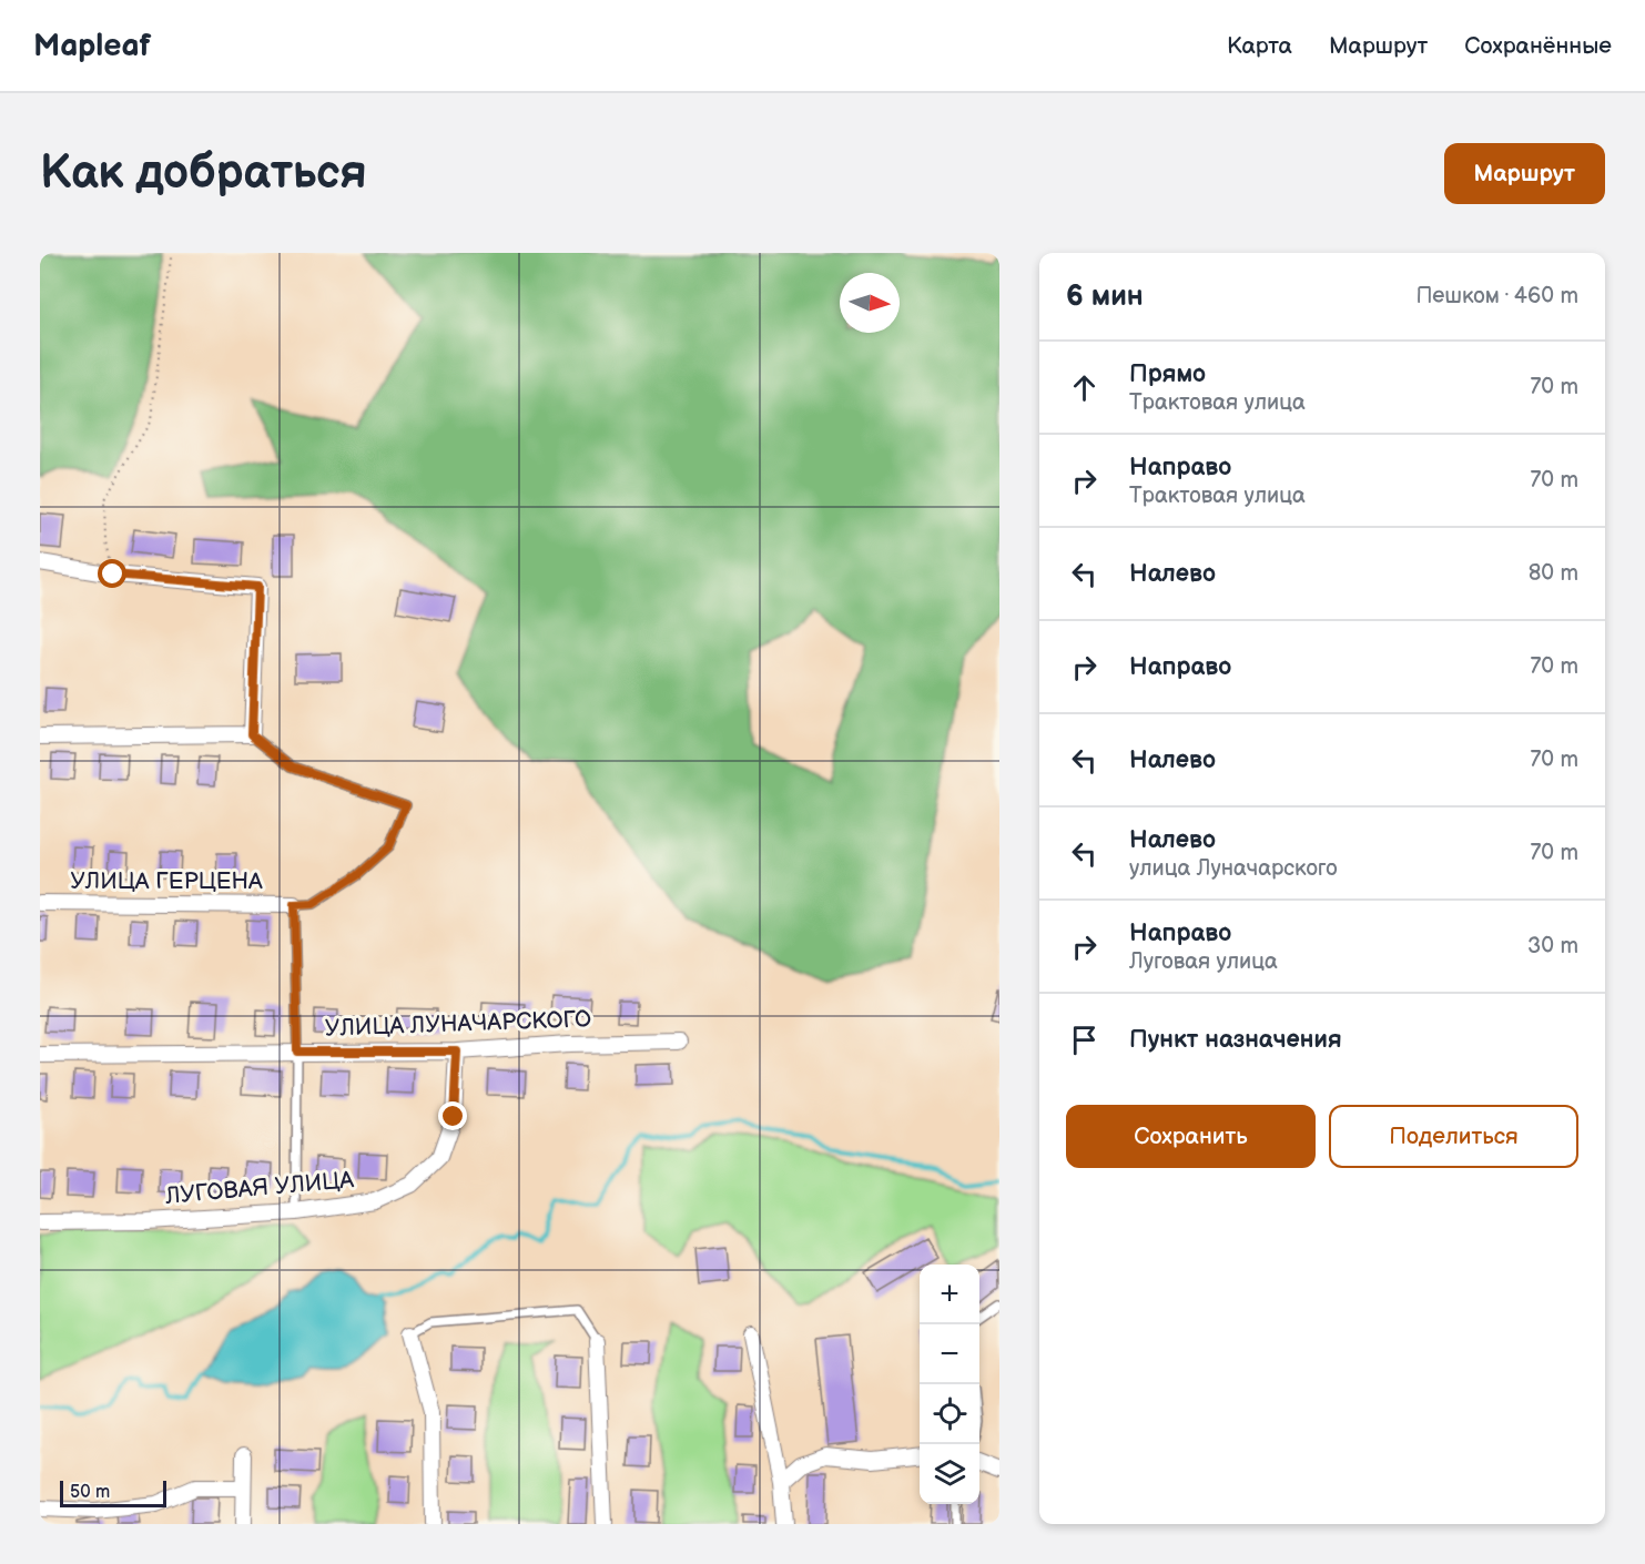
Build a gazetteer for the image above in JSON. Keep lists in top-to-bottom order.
{
  "streets": {
    "street": ["УЛИЦА ГЕРЦЕНА", "УЛИЦА ЛУНАЧАРСКОГО", "ЛУГОВАЯ УЛИЦА"]
  },
  "crossings": [
    ["УЛИЦА ЛУНАЧАРСКОГО", "ЛУГОВАЯ УЛИЦА"]
  ],
  "scale_bar": "50 m",
  "north": "right",
  "page": {
    "header": "Mapleaf",
    "nav": ["Карта", "Маршрут", "Сохранённые"],
    "buttons": [
      "Маршрут",
      ["Сохранить", "Поделиться"]
    ],
    "title": "Как добраться",
    "heading": ["6 мин", "Пешком · 460 m"],
    "list": [
      ["Прямо", "Трактовая улица", "70 m"],
      ["Направо", "Трактовая улица", "70 m"],
      ["Налево", "80 m"],
      ["Направо", "70 m"],
      ["Налево", "70 m"],
      ["Налево", "улица Луначарского", "70 m"],
      ["Направо", "Луговая улица", "30 m"],
      "Пункт назначения"
    ],
    "map_buttons": ["+", "−"],
    "scale": "50 m"
  }
}
